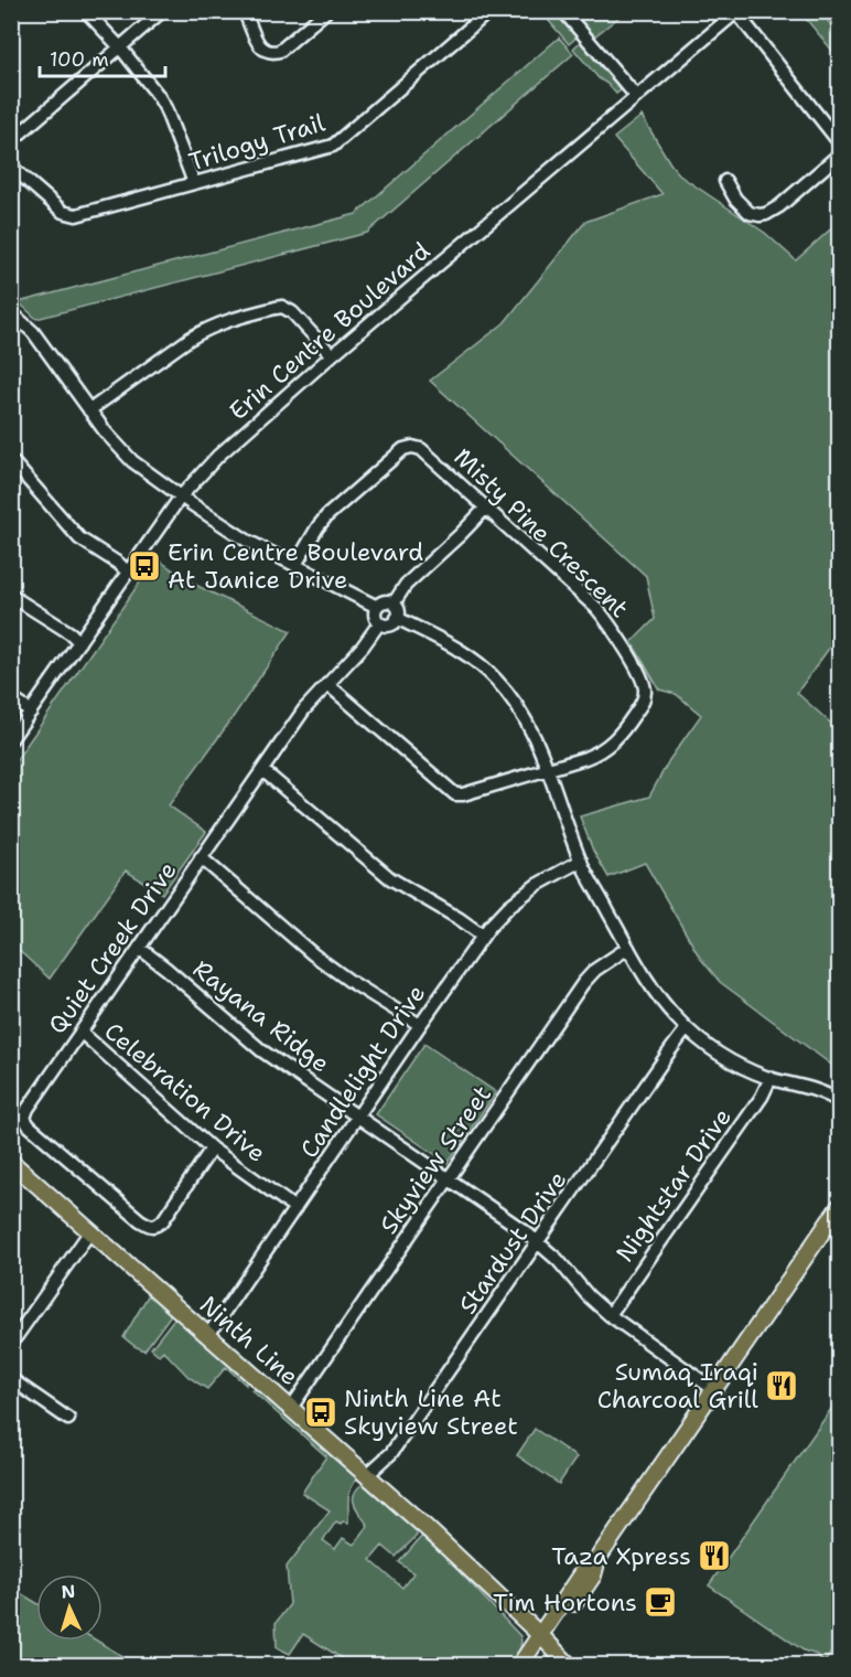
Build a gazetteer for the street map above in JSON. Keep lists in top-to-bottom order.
{
  "streets": {
    "main road": ["Ninth Line"],
    "street": [
      "Trilogy Trail",
      "Erin Centre Boulevard",
      "Misty Pine Crescent",
      "Quiet Creek Drive",
      "Rayana Ridge",
      "Candlelight Drive",
      "Celebration Drive",
      "Skyview Street",
      "Nightstar Drive",
      "Stardust Drive"
    ]
  },
  "crossings": [
    ["Quiet Creek Drive", "Rayana Ridge"],
    ["Quiet Creek Drive", "Celebration Drive"],
    ["Rayana Ridge", "Candlelight Drive"],
    ["Rayana Ridge", "Skyview Street"],
    ["Rayana Ridge", "Nightstar Drive"],
    ["Rayana Ridge", "Stardust Drive"],
    ["Candlelight Drive", "Celebration Drive"],
    ["Candlelight Drive", "Ninth Line"],
    ["Skyview Street", "Ninth Line"],
    ["Stardust Drive", "Ninth Line"]
  ],
  "places": {
    "bus stop": ["Erin Centre Boulevard At Janice Drive", "Ninth Line At Skyview Street"],
    "restaurant": ["Sumaq Iraqi Charcoal Grill", "Taza Xpress"],
    "cafe": ["Tim Hortons"]
  },
  "scale_bar": "100 m",
  "north": "top"
}
